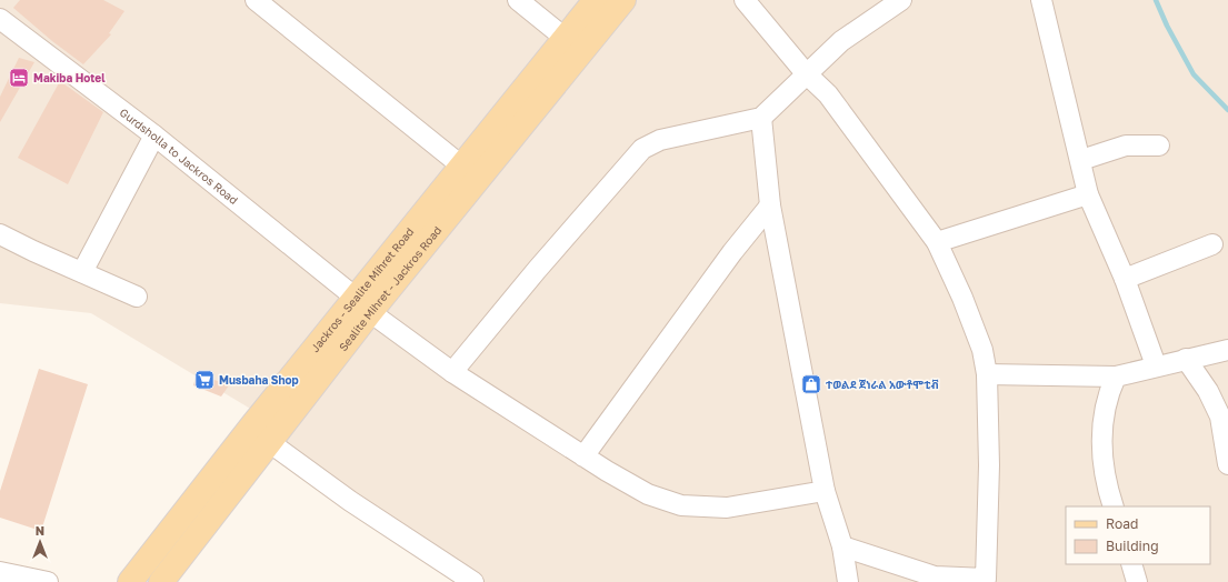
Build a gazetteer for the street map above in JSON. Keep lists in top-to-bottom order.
{
  "streets": {
    "main road": ["Sealite Mihret - Jackros Road", "Jackros - Sealite Mihret Road"],
    "street": ["Gurdsholla to Jackros Road"]
  },
  "crossings": [
    ["Gurdsholla to Jackros Road", "Sealite Mihret - Jackros Road"],
    ["Gurdsholla to Jackros Road", "Jackros - Sealite Mihret Road"],
    ["Sealite Mihret - Jackros Road", "Jackros - Sealite Mihret Road"]
  ],
  "places": {
    "hotel": ["Makiba Hotel"],
    "supermarket": ["Musbaha Shop"],
    "shop": ["ተወልደ ጀነራል አውቶሞቲቭ"]
  },
  "legend": ["Road", "Building"],
  "north": "top"
}
